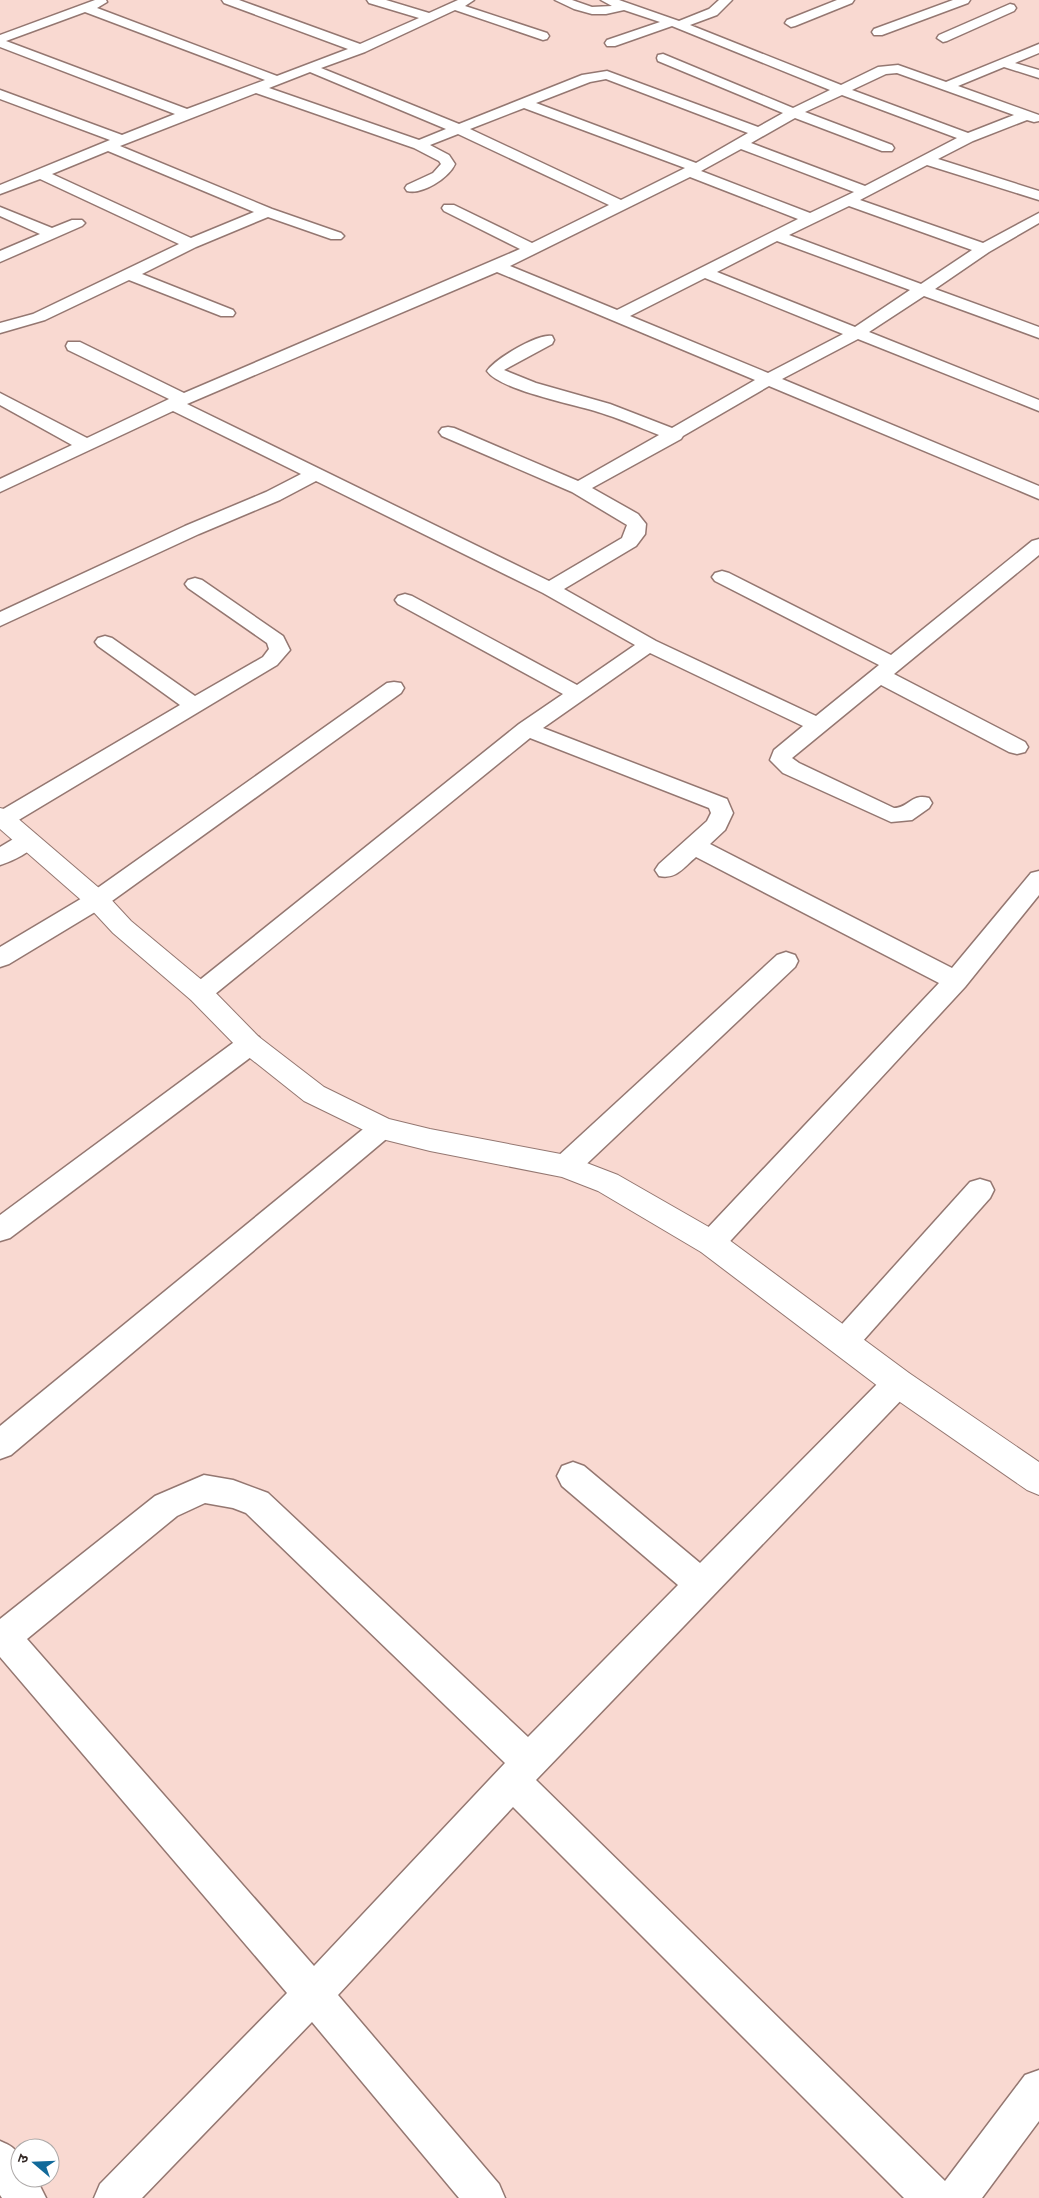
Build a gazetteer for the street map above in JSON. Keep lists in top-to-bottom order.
{
  "north": "left"
}
